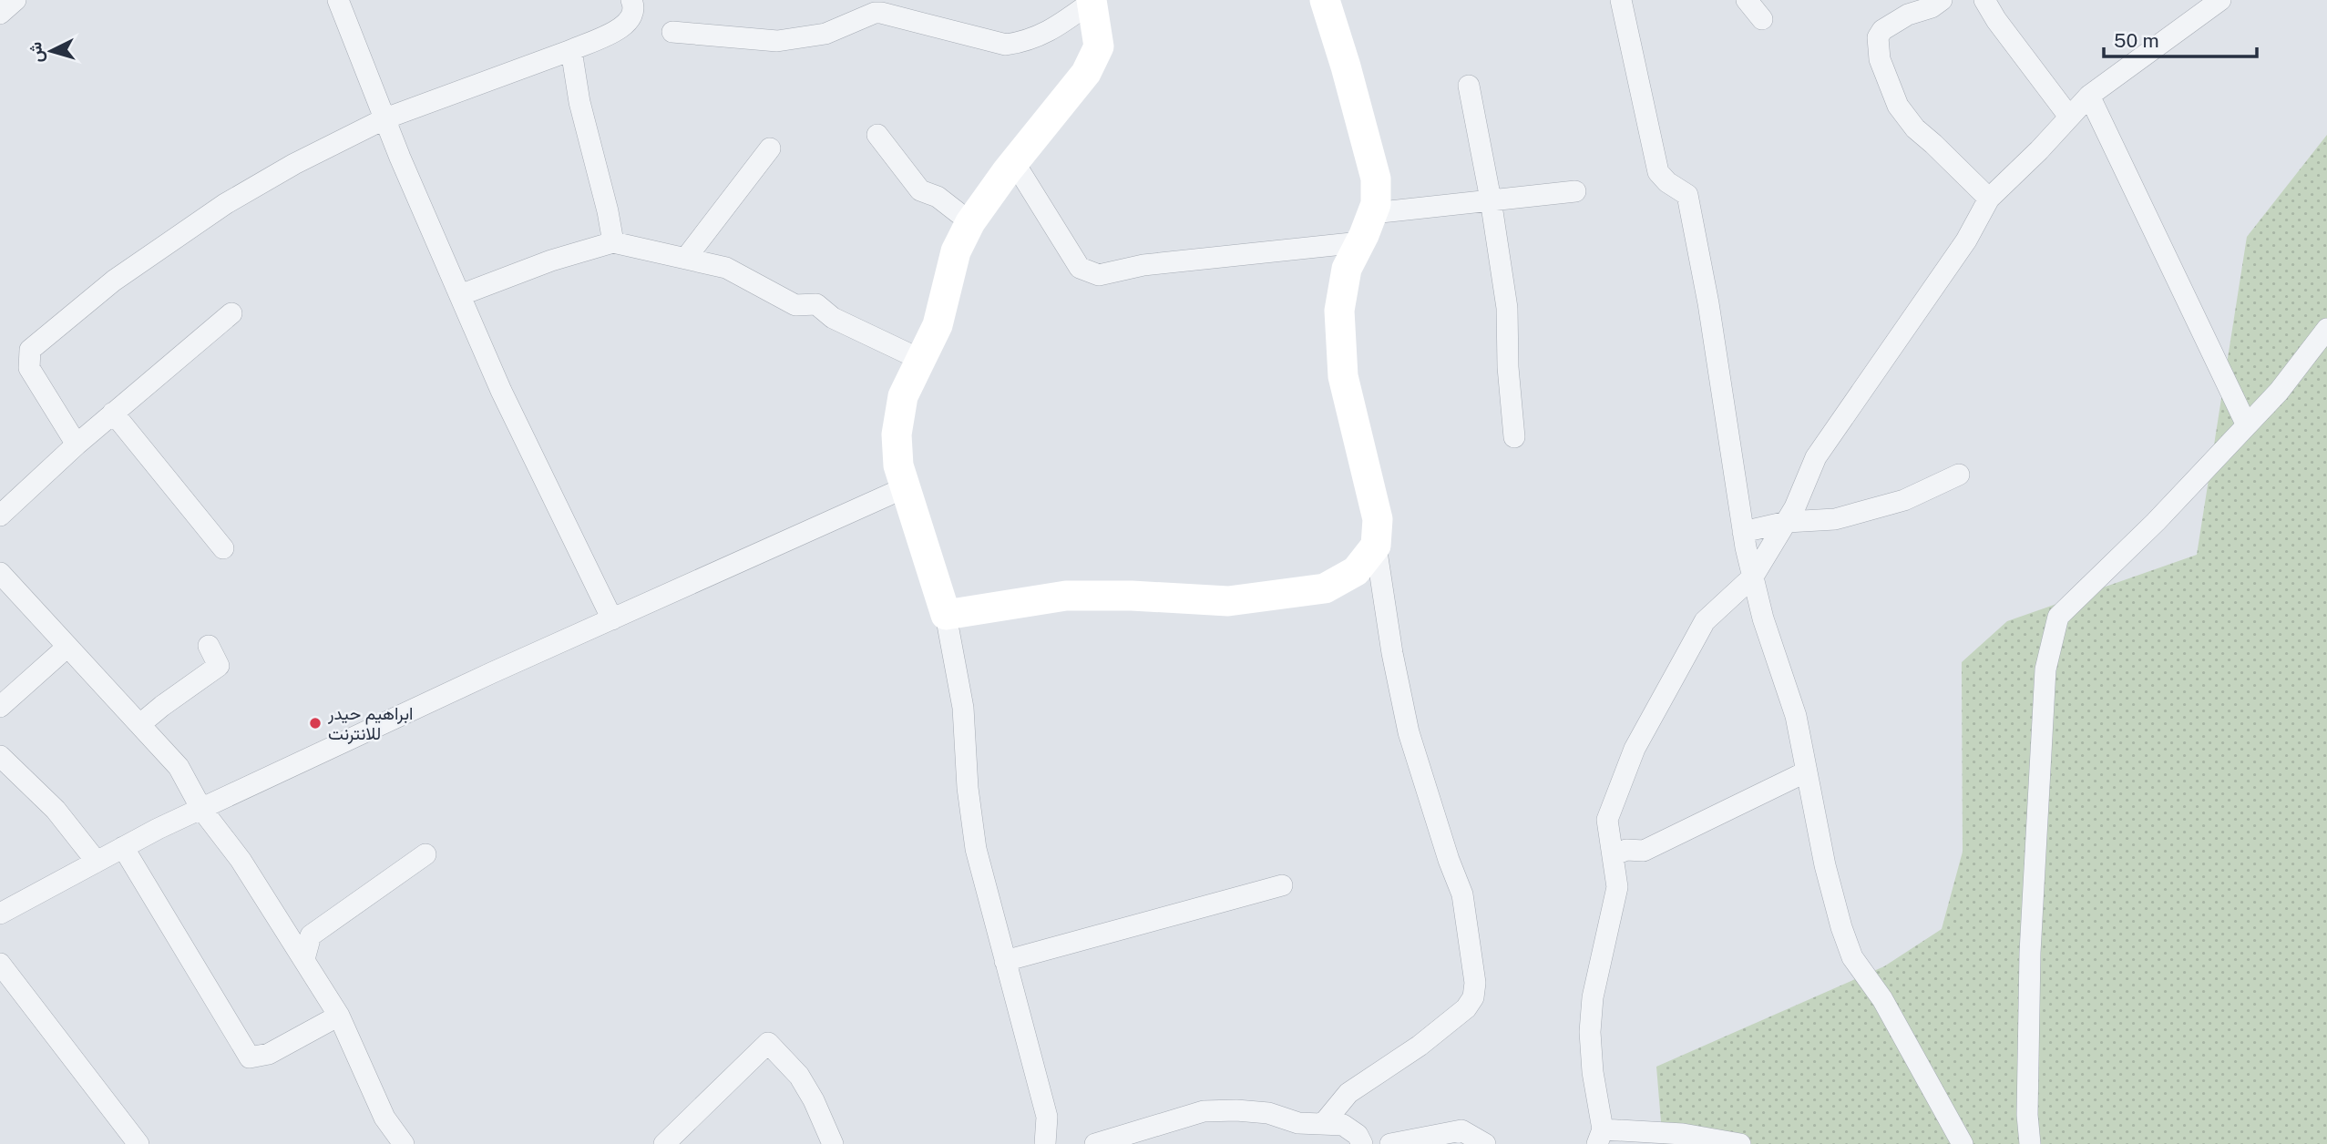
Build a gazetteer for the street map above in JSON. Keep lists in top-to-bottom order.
{
  "places": ["ابراهيم حيدر للانترنت"],
  "scale_bar": "50 m",
  "north": "left"
}
